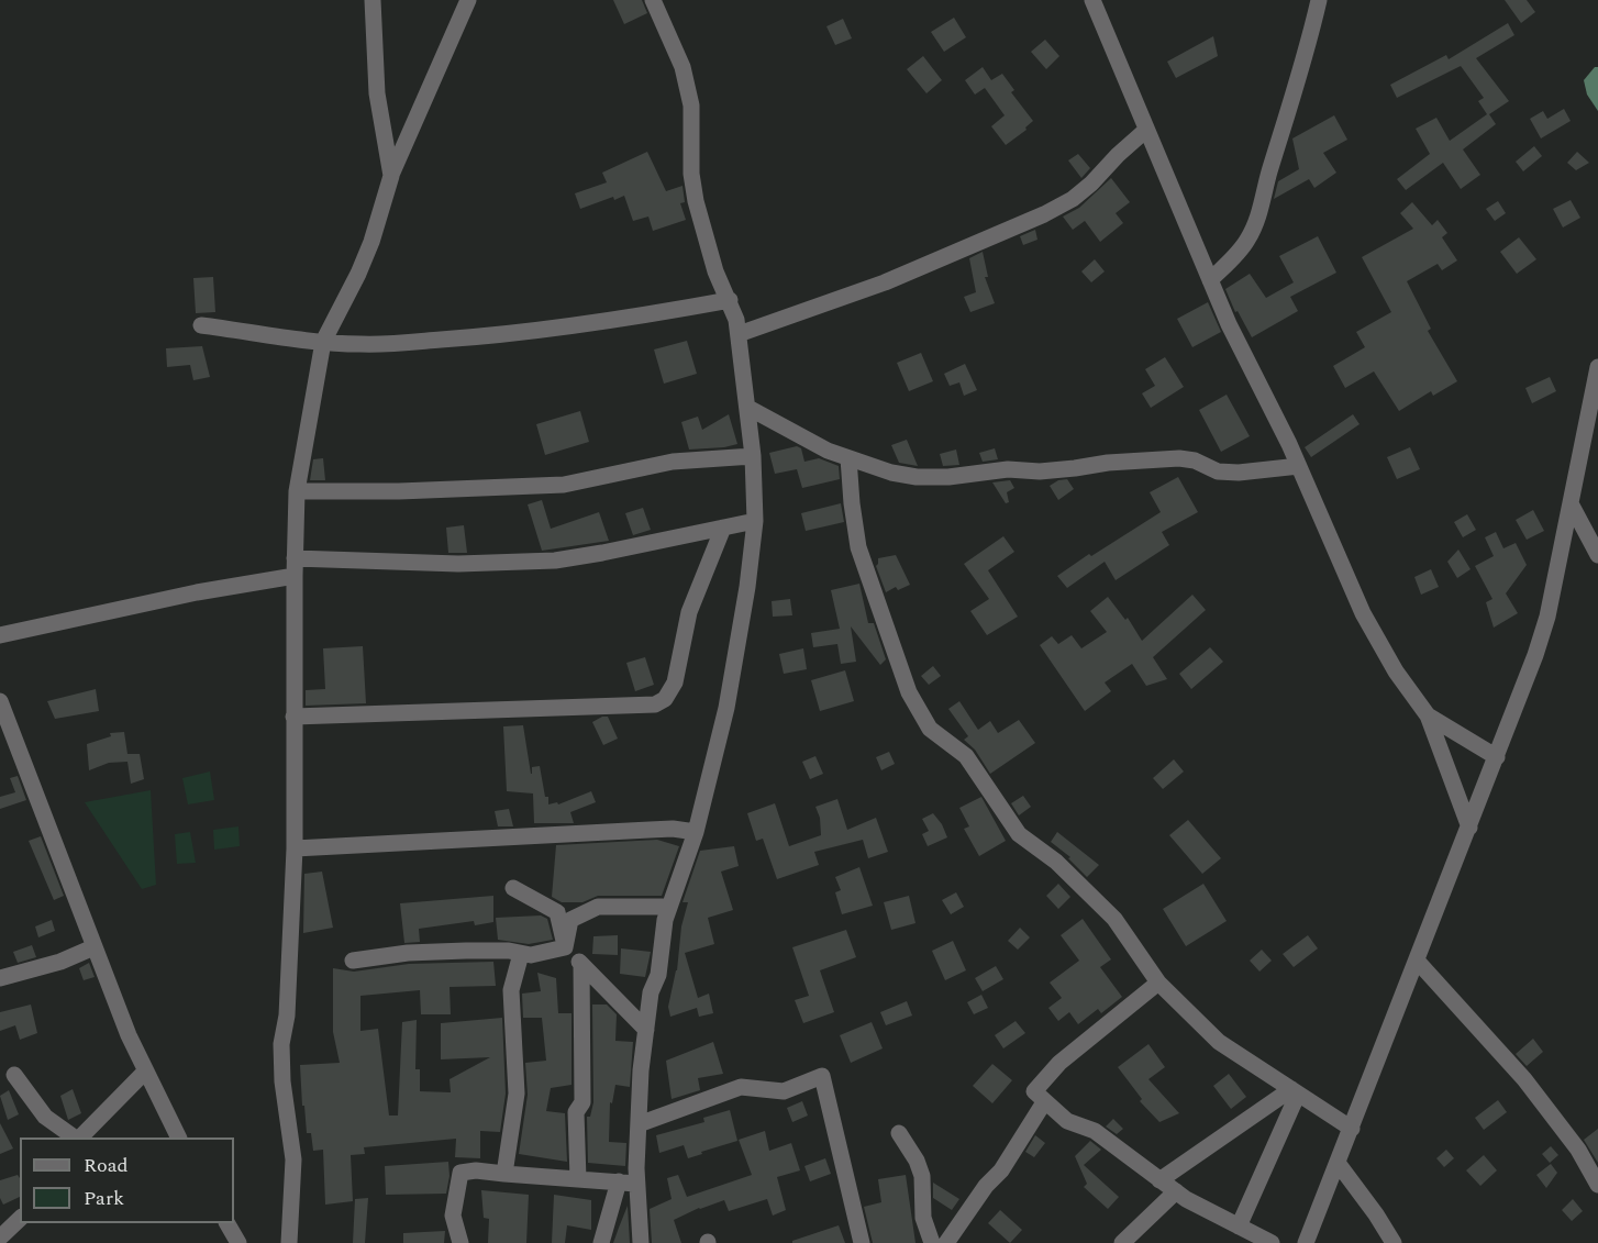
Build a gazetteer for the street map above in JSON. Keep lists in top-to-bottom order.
{
  "legend": ["Road", "Park"]
}
